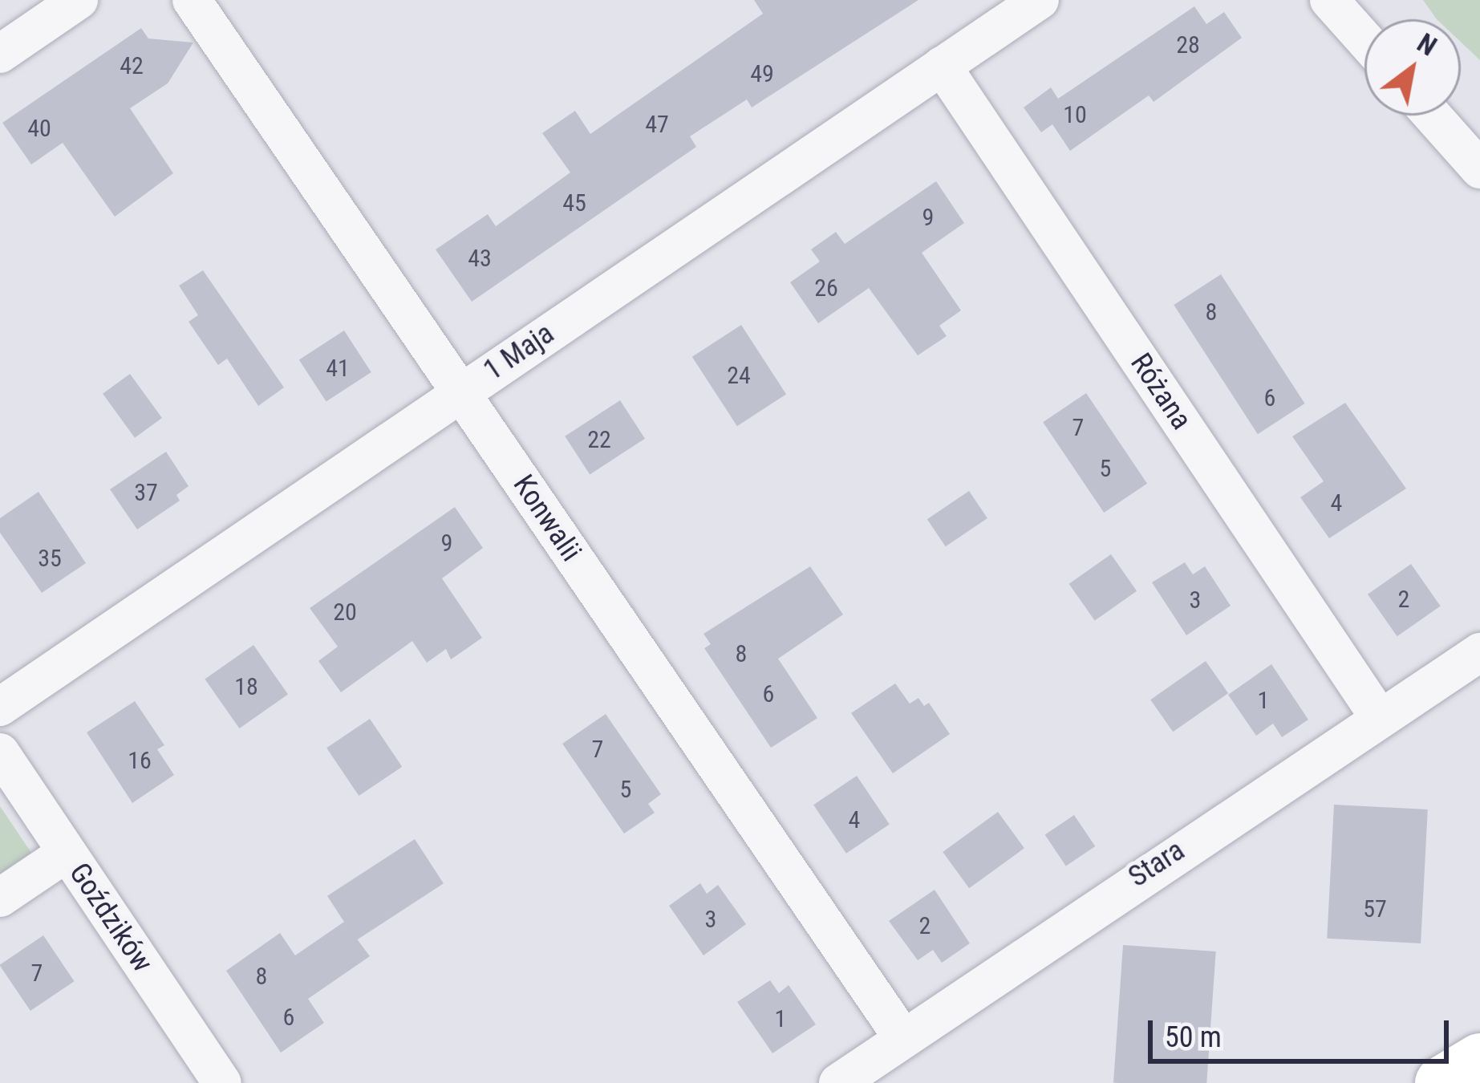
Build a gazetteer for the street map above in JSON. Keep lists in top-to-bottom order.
{
  "streets": {
    "street": [
      "1 Maja",
      "Różana",
      "Konwalii",
      "Stara",
      "Goździków"
    ]
  },
  "crossings": [
    ["1 Maja", "Różana"],
    ["1 Maja", "Konwalii"],
    ["Różana", "Stara"],
    ["Konwalii", "Stara"]
  ],
  "house_numbers": [
    "28",
    "42",
    "49",
    "10",
    "47",
    "40",
    "45",
    "9",
    "43",
    "26",
    "8",
    "41",
    "24",
    "6",
    "7",
    "22",
    "5",
    "37",
    "4",
    "9",
    "35",
    "2",
    "3",
    "20",
    "8",
    "18",
    "6",
    "1",
    "7",
    "16",
    "5",
    "4",
    "57",
    "3",
    "2",
    "7",
    "8",
    "6",
    "1"
  ],
  "scale_bar": "50 m",
  "north": "top right"
}
